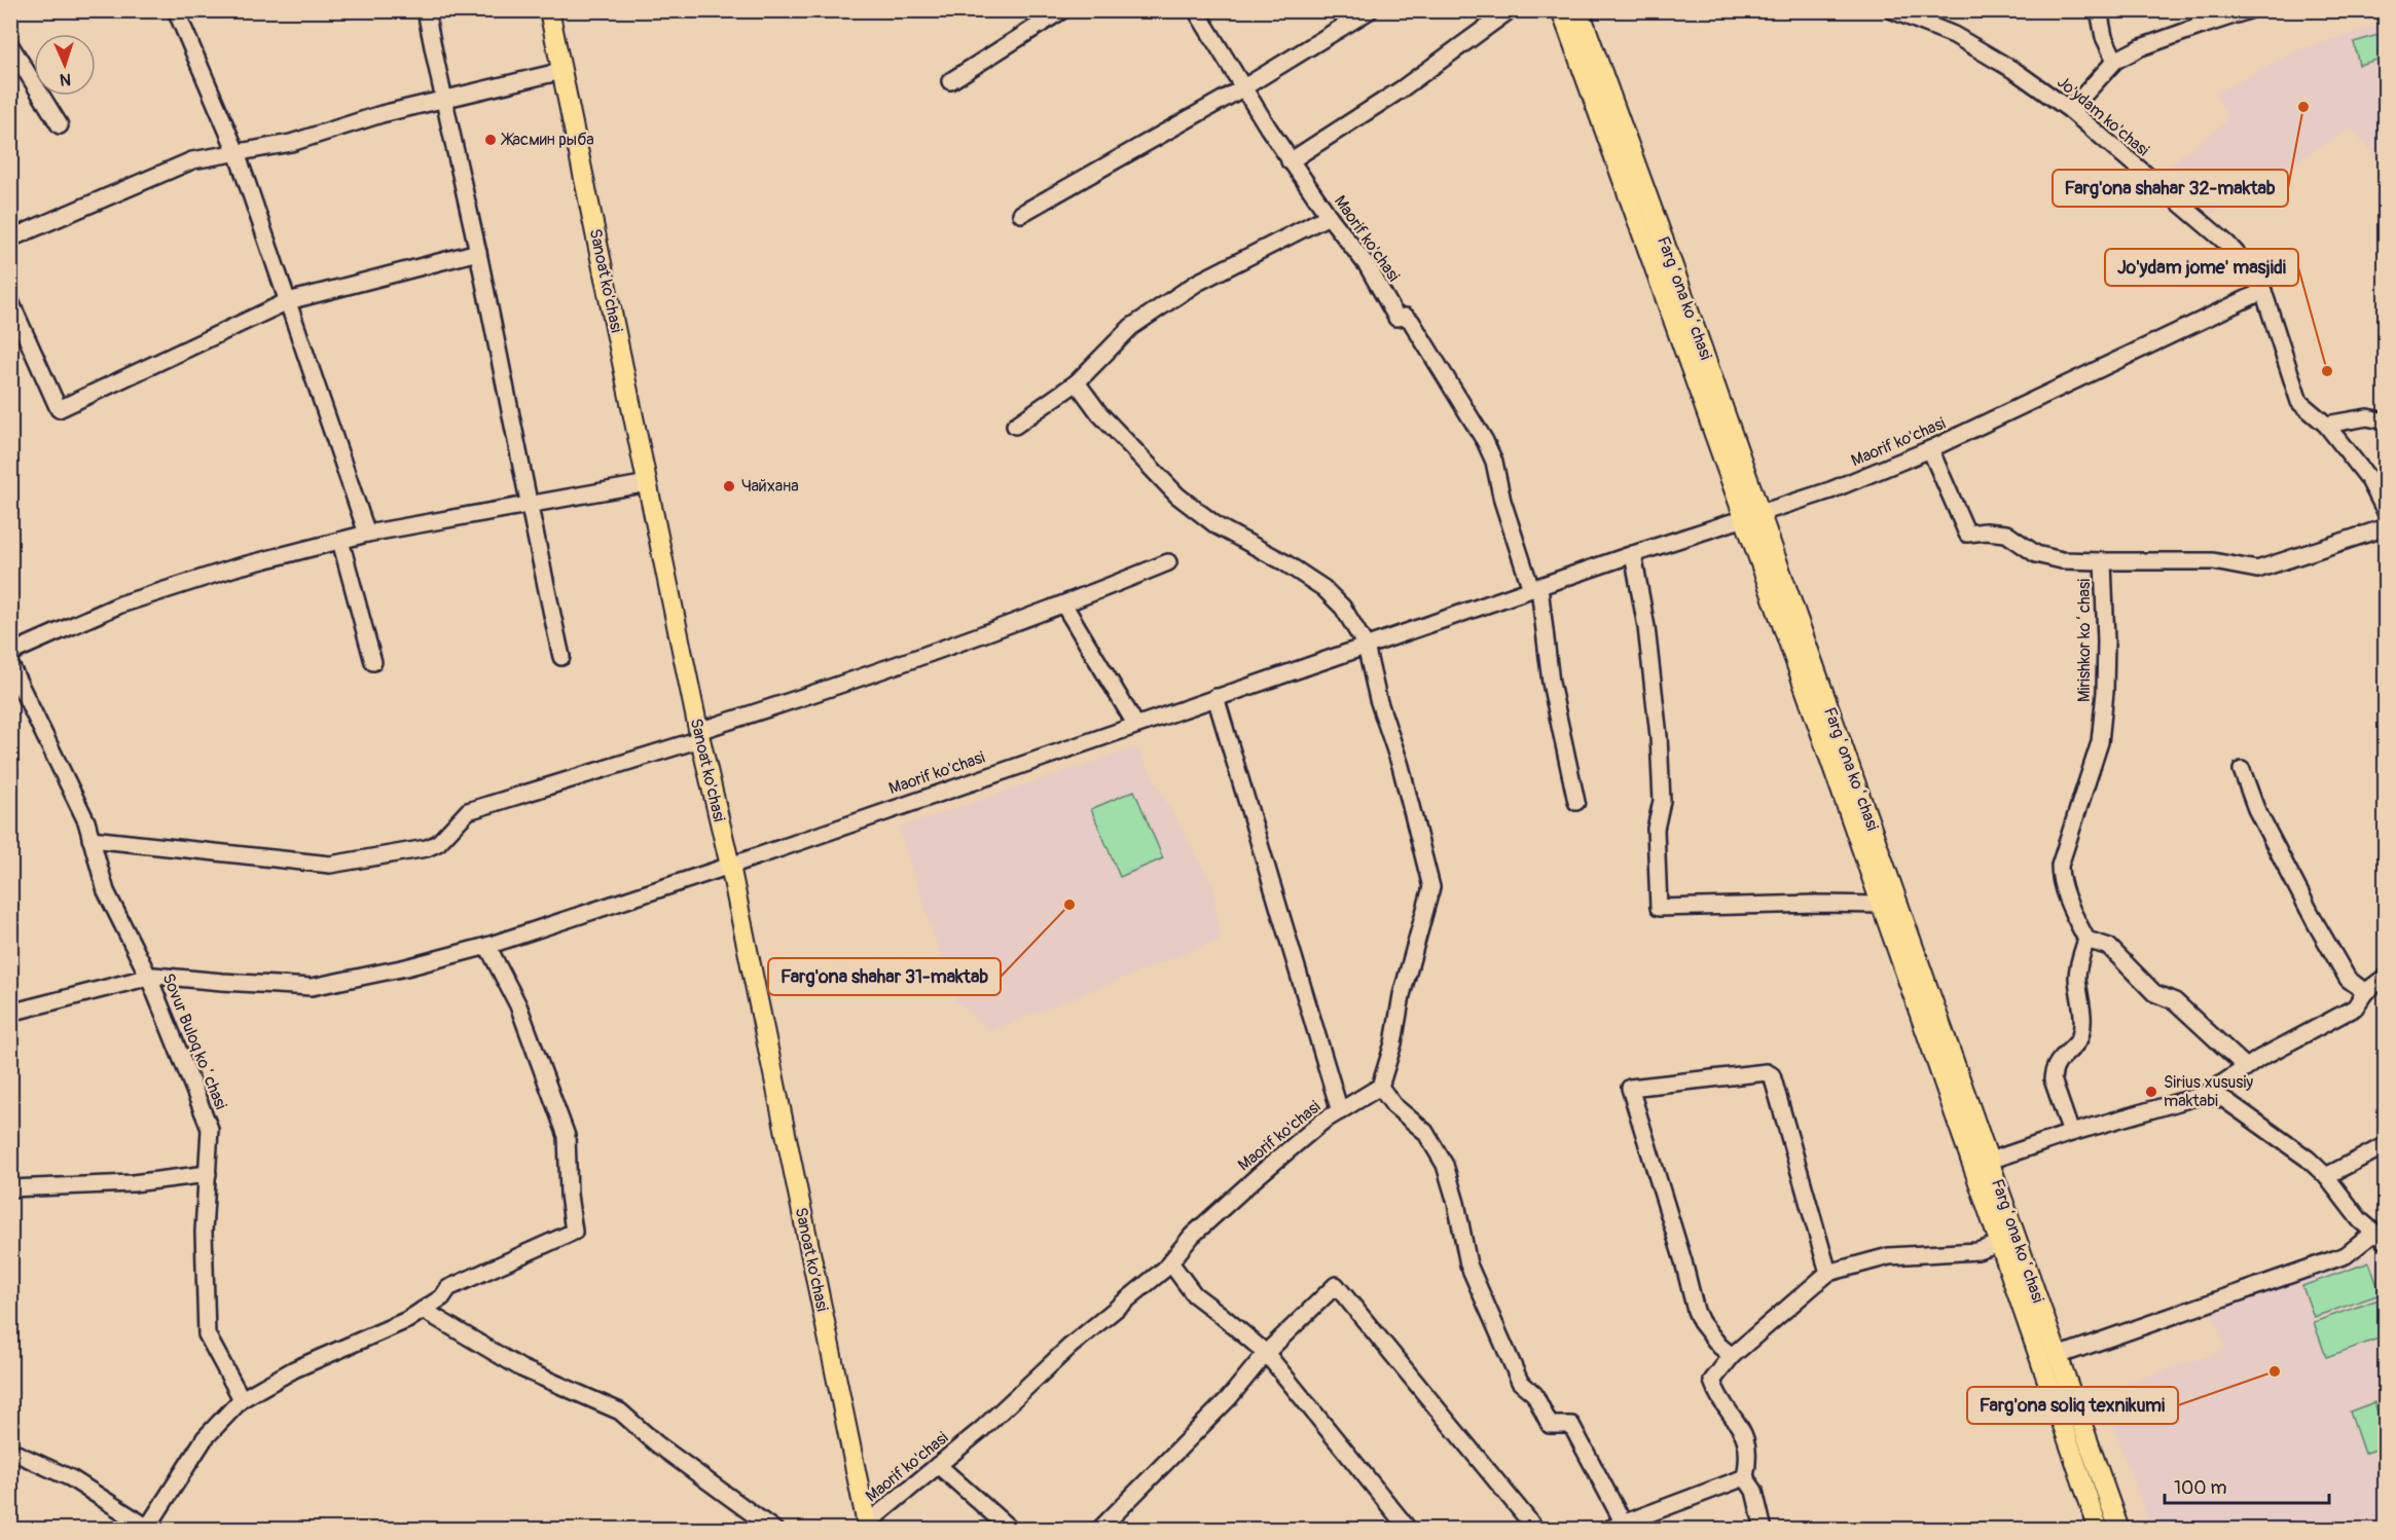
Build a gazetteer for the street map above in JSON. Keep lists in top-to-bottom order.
{
  "streets": {
    "main road": ["Sanoat ko'chasi", "Fargʻona koʻchasi"],
    "street": [
      "Jo'ydam ko'chasi",
      "Maorif ko'chasi",
      "Mirishkor koʻchasi",
      "Sovur Buloq koʻchasi"
    ]
  },
  "crossings": [
    ["Jo'ydam ko'chasi", "Maorif ko'chasi"],
    ["Maorif ko'chasi", "Sanoat ko'chasi"],
    ["Maorif ko'chasi", "Fargʻona koʻchasi"],
    ["Maorif ko'chasi", "Sovur Buloq koʻchasi"]
  ],
  "places": [
    "Farg'ona shahar 32-maktab",
    "Жасмин рыба",
    "Jo'ydam jome' masjidi",
    "Чайхана",
    "Farg'ona shahar 31-maktab",
    "Sirius xususiy maktabi",
    "Farg'ona soliq texnikumi"
  ],
  "scale_bar": "100 m",
  "north": "bottom"
}
